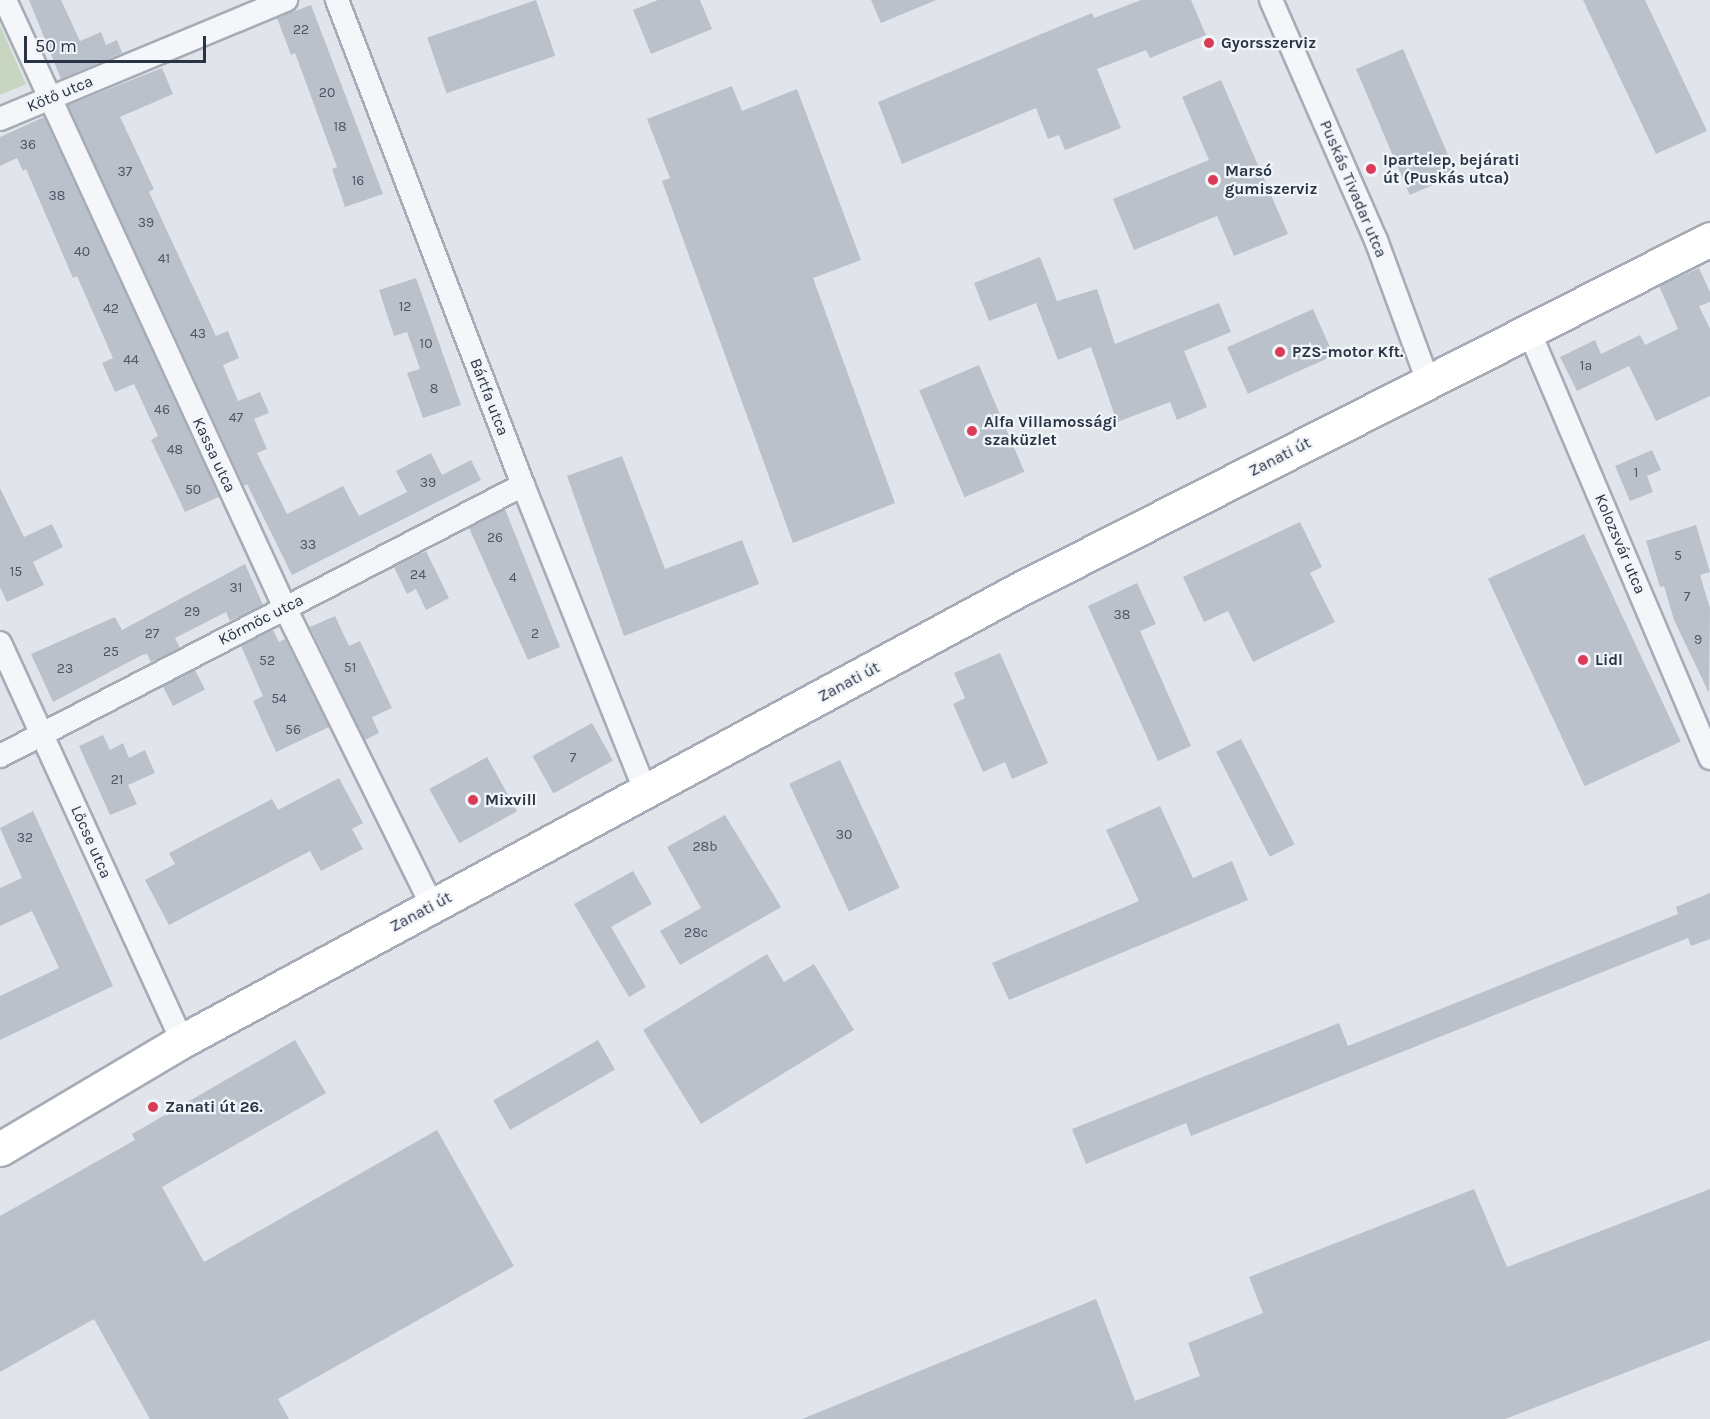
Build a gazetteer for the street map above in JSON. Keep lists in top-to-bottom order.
{
  "streets": {
    "street": [
      "Kötő utca",
      "Puskás Tivadar utca",
      "Bártfa utca",
      "Kassa utca",
      "Zanati út",
      "Kolozsvár utca",
      "Körmöc utca",
      "Lőcse utca"
    ]
  },
  "crossings": [
    ["Kötő utca", "Kassa utca"],
    ["Puskás Tivadar utca", "Zanati út"],
    ["Bártfa utca", "Zanati út"],
    ["Bártfa utca", "Körmöc utca"],
    ["Kassa utca", "Zanati út"],
    ["Kassa utca", "Körmöc utca"],
    ["Zanati út", "Kolozsvár utca"],
    ["Zanati út", "Lőcse utca"],
    ["Körmöc utca", "Lőcse utca"]
  ],
  "places": [
    "Gyorsszerviz",
    "Ipartelep, bejárati út (Puskás utca)",
    "Marsó gumiszerviz",
    "PZS-motor Kft.",
    "Alfa Villamossági szaküzlet",
    "Lidl",
    "Mixvill",
    "Zanati út 26."
  ],
  "house_numbers": [
    "22",
    "20",
    "18",
    "36",
    "37",
    "16",
    "38",
    "39",
    "40",
    "41",
    "12",
    "42",
    "43",
    "10",
    "44",
    "1a",
    "8",
    "46",
    "47",
    "48",
    "1",
    "39",
    "50",
    "26",
    "33",
    "5",
    "15",
    "24",
    "4",
    "31",
    "7",
    "29",
    "38",
    "27",
    "2",
    "9",
    "25",
    "52",
    "51",
    "23",
    "54",
    "56",
    "7",
    "21",
    "30",
    "32",
    "28b",
    "28c"
  ],
  "scale_bar": "50 m"
}
